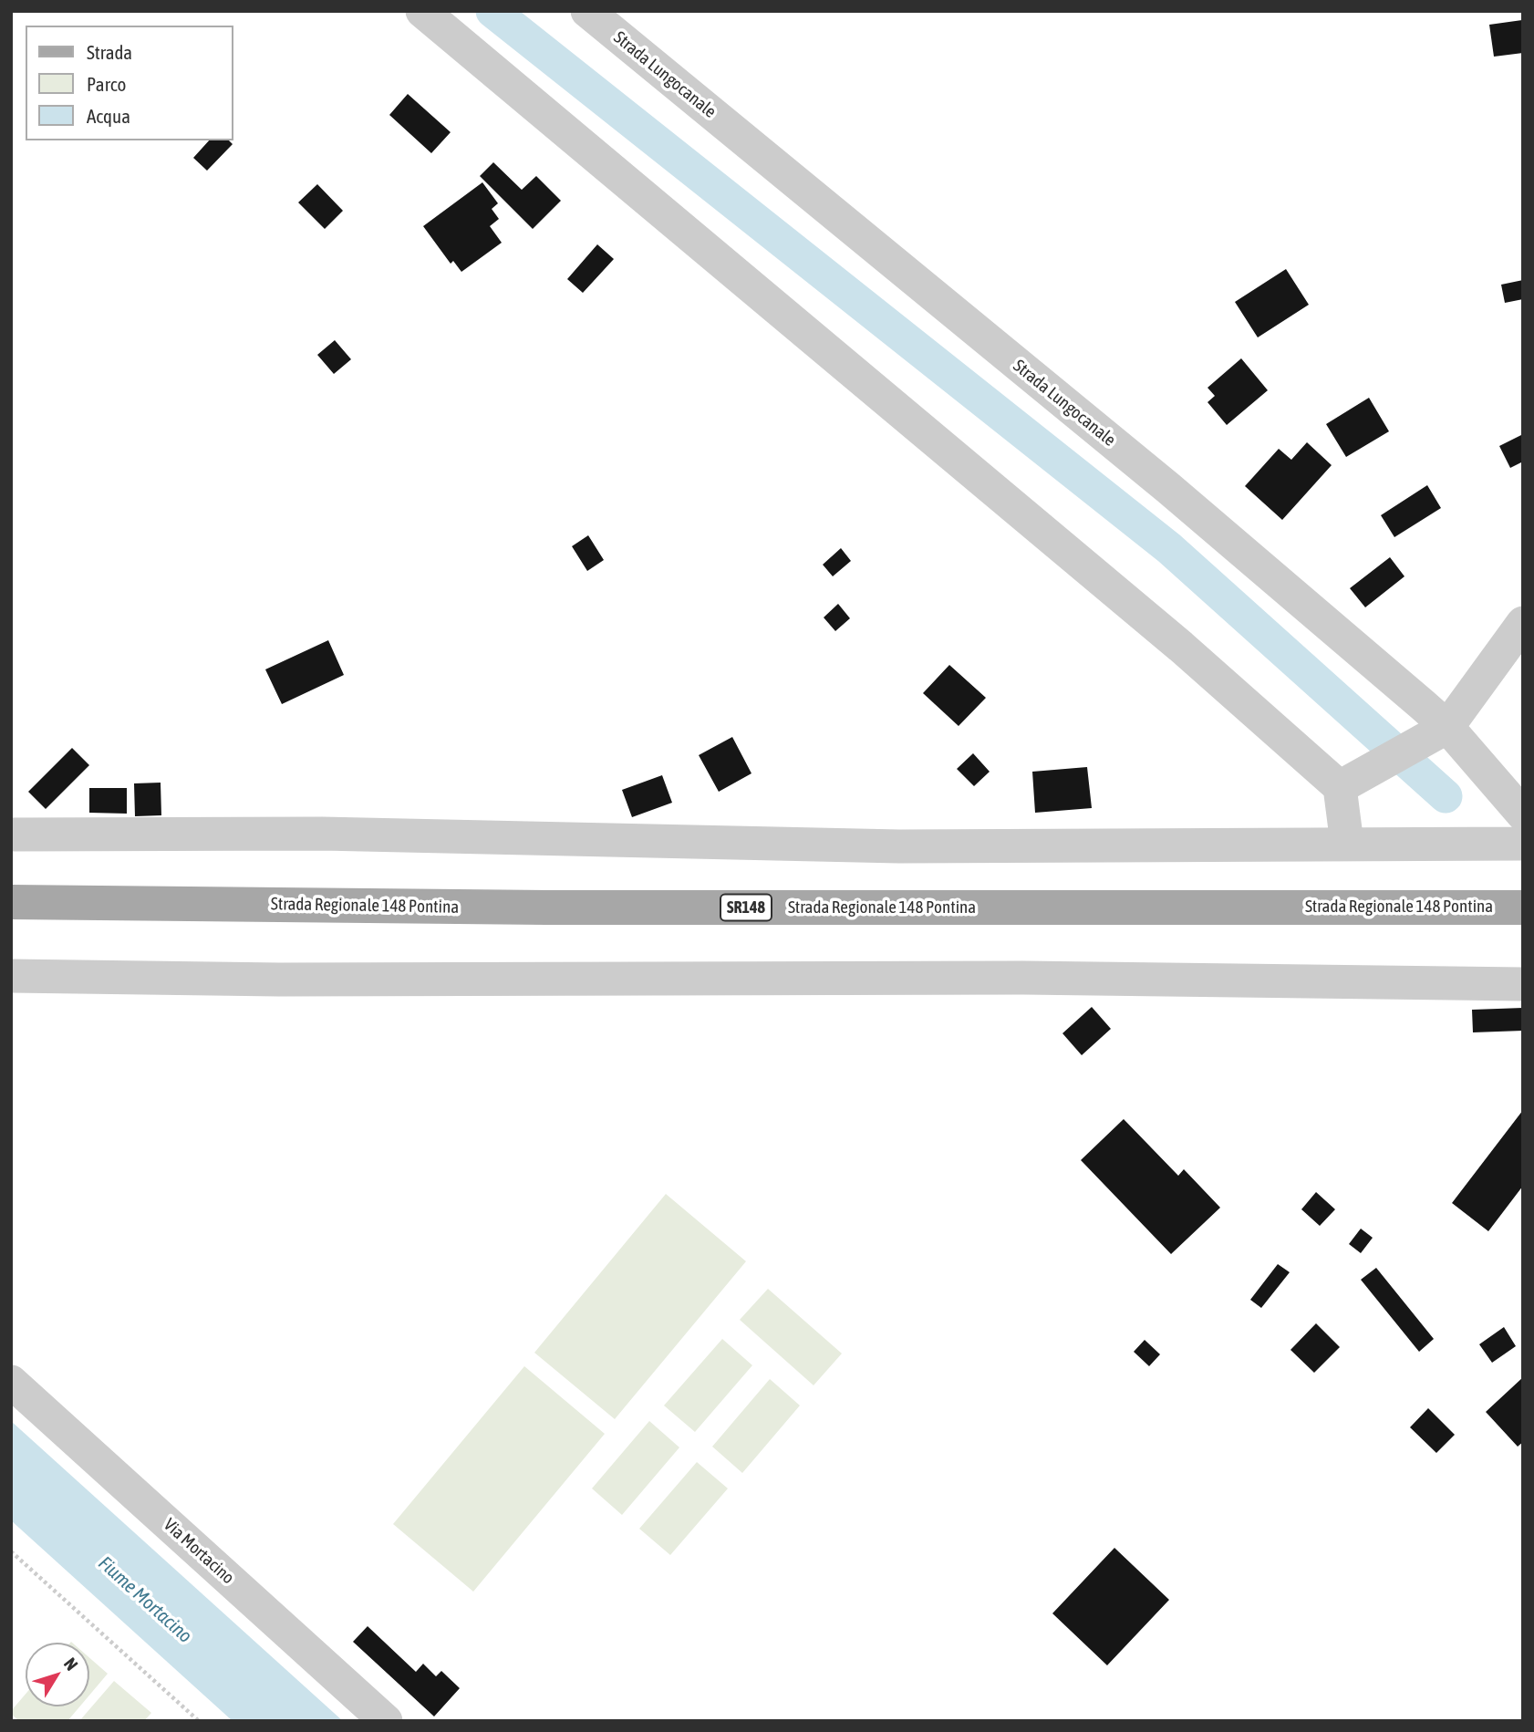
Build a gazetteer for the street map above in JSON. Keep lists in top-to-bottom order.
{
  "streets": {
    "main road": ["Strada Regionale 148 Pontina", "SR148"],
    "street": ["Strada Lungocanale", "Via Mortacino"]
  },
  "water": ["Fiume Mortacino"],
  "legend": ["Strada", "Parco", "Acqua"],
  "north": "top right"
}
